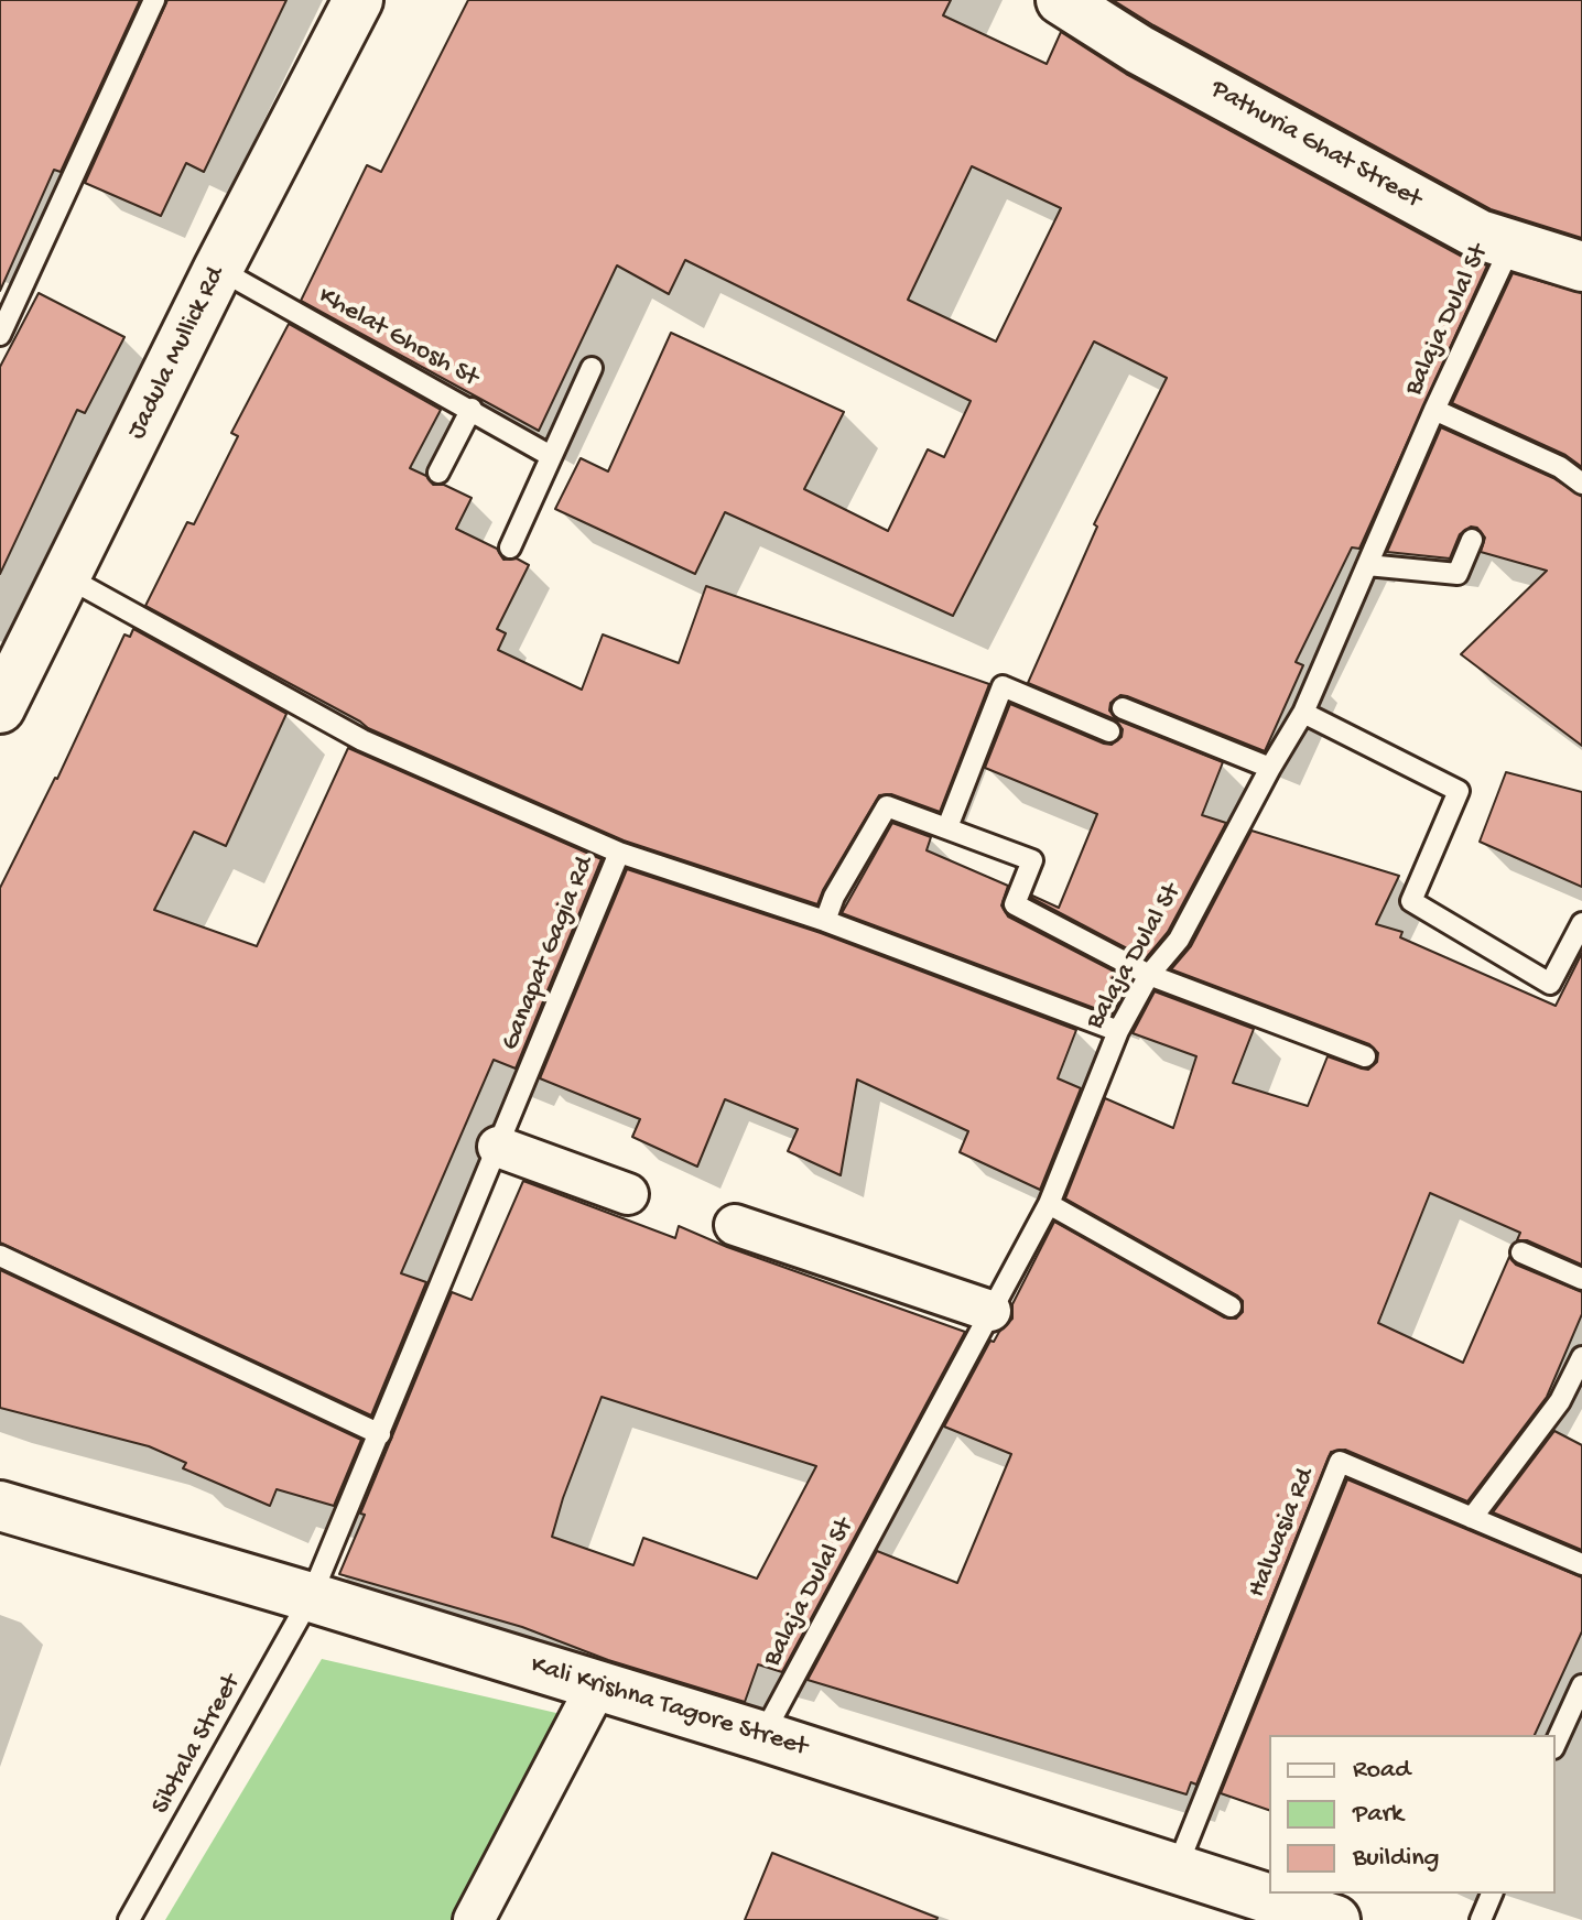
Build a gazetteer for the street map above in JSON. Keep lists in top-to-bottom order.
{
  "streets": {
    "main road": ["Pathuria Ghat Street", "Jadula Mullick Rd", "Kali Krishna Tagore Street"],
    "lane": [
      "Balaja Dulal St",
      "Khelat Ghosh St",
      "Ganapat Gagia Rd",
      "Halwasia Rd",
      "Sibtala Street"
    ]
  },
  "crossings": [
    ["Pathuria Ghat Street", "Balaja Dulal St"],
    ["Balaja Dulal St", "Kali Krishna Tagore Street"],
    ["Khelat Ghosh St", "Jadula Mullick Rd"],
    ["Jadula Mullick Rd", "Ganapat Gagia Rd"],
    ["Ganapat Gagia Rd", "Kali Krishna Tagore Street"],
    ["Ganapat Gagia Rd", "Sibtala Street"],
    ["Halwasia Rd", "Kali Krishna Tagore Street"],
    ["Kali Krishna Tagore Street", "Sibtala Street"]
  ],
  "legend": ["Road", "Park", "Building"]
}
